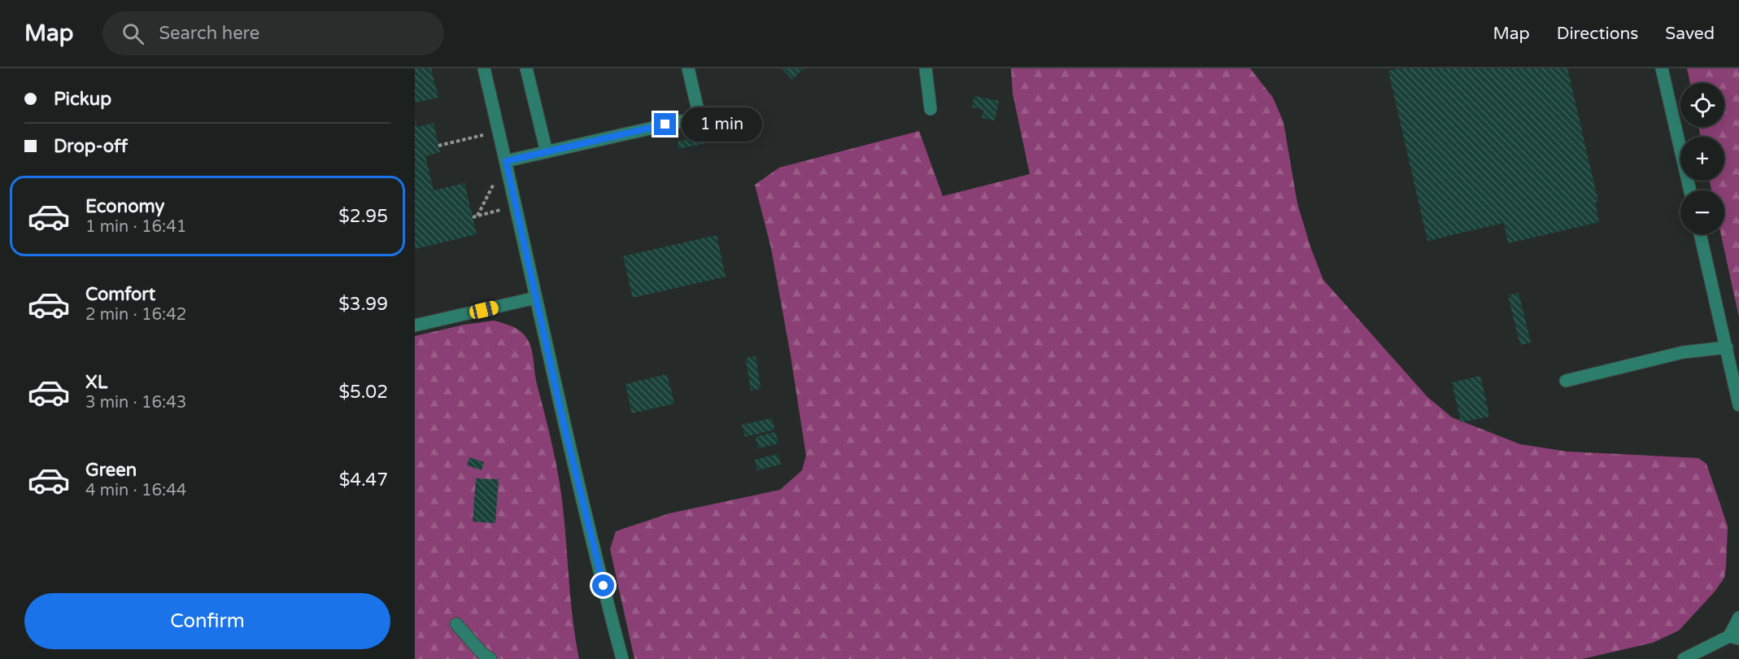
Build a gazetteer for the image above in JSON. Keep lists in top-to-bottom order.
{
  "page": {
    "header": "Map",
    "search": "Search here",
    "nav": ["Map", "Directions", "Saved"],
    "banner": ["Pickup", "Drop-off"],
    "map_buttons": ["+", "−"],
    "bubble": "1 min",
    "list": [
      {
        "name": "Economy",
        "note": "1 min · 16:41",
        "value": "$2.95"
      },
      {
        "name": "Comfort",
        "note": "2 min · 16:42",
        "value": "$3.99"
      },
      {
        "name": "XL",
        "note": "3 min · 16:43",
        "value": "$5.02"
      },
      {
        "name": "Green",
        "note": "4 min · 16:44",
        "value": "$4.47"
      }
    ],
    "buttons": "Confirm"
  }
}
